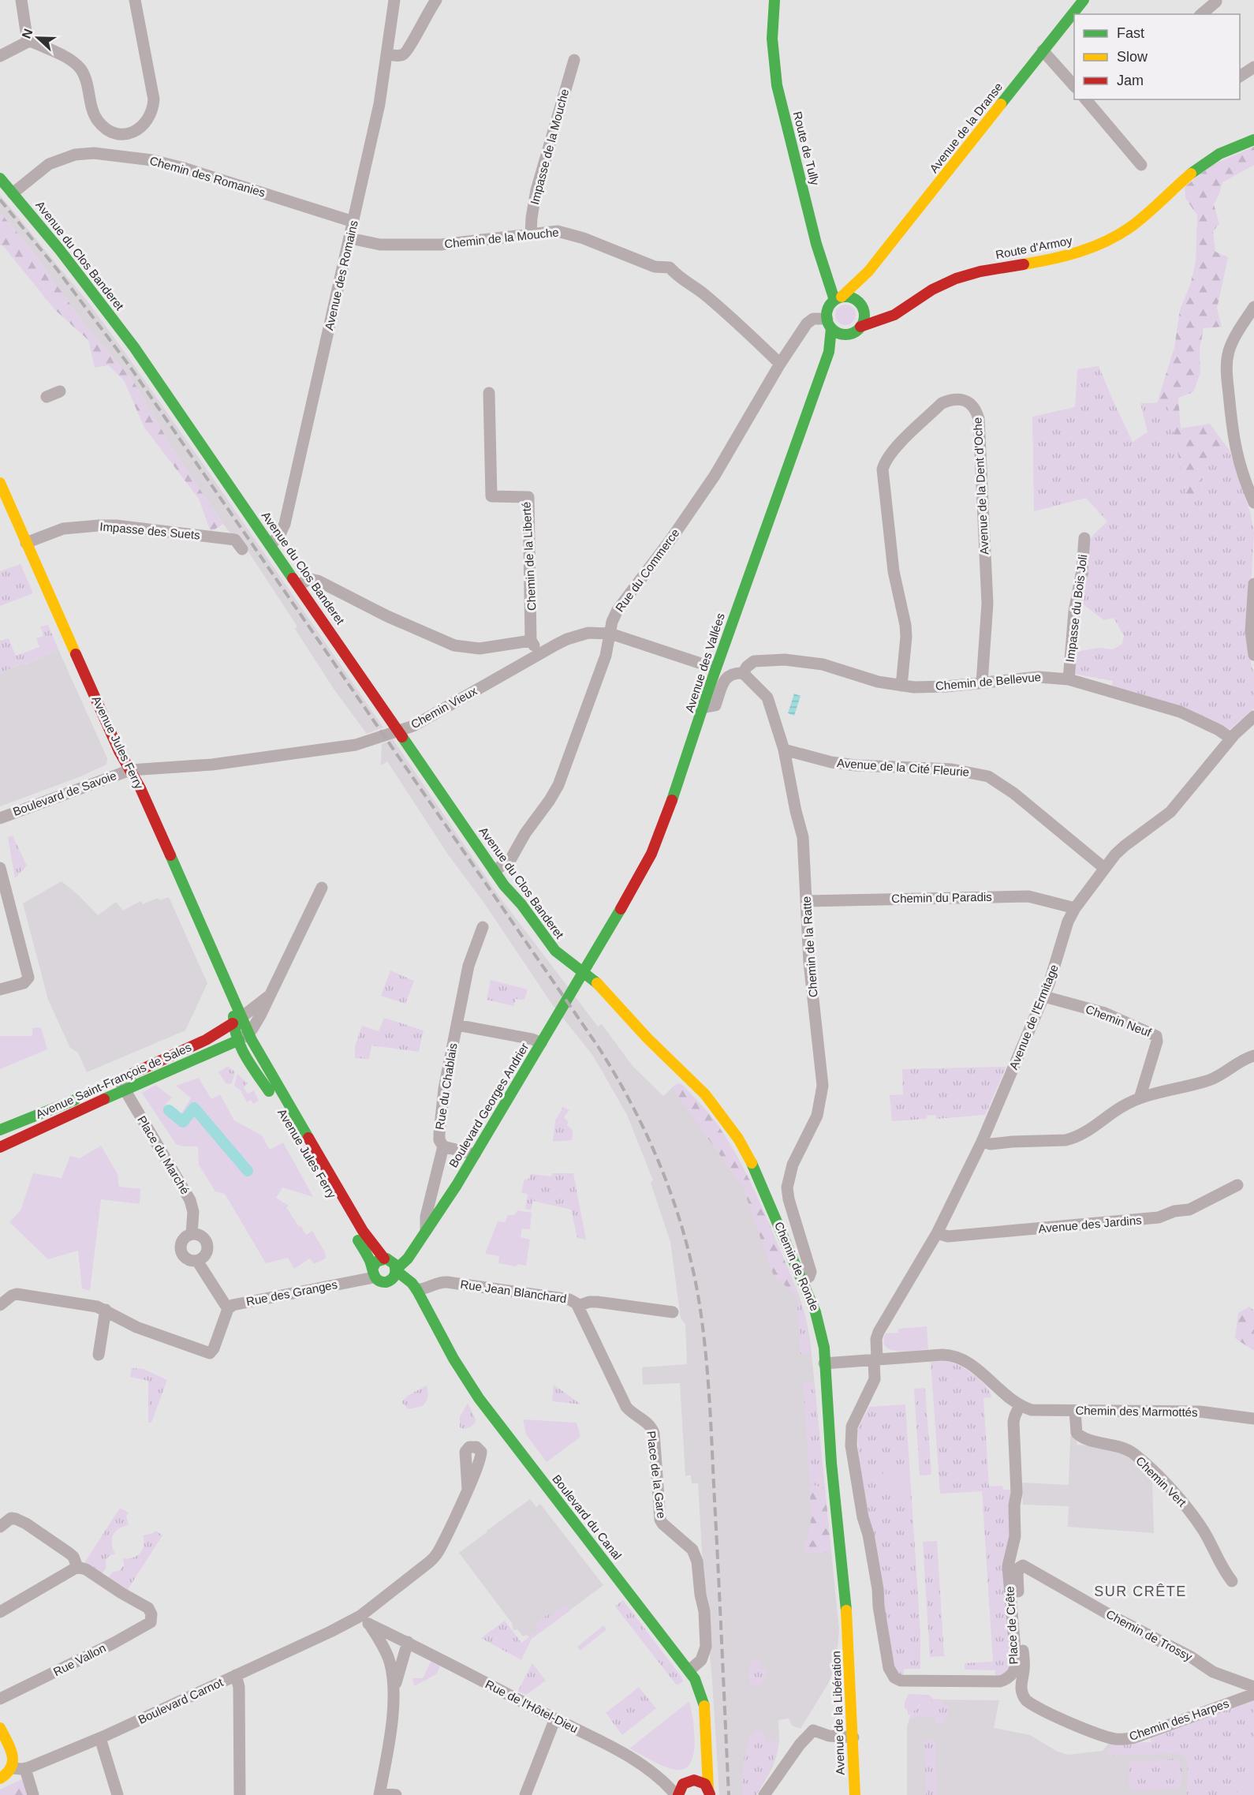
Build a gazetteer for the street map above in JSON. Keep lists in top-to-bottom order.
{
  "streets": {
    "main road": [
      "Avenue de la Dranse",
      "Route de Tully",
      "Route d'Armoy",
      "Avenue du Clos Banderet",
      "Avenue des Vallées",
      "Avenue Jules Ferry",
      "Avenue Saint-François de Sales",
      "Boulevard Georges Andrier",
      "Chemin de Ronde",
      "Boulevard du Canal",
      "Rue de l'Hôtel-Dieu",
      "Avenue de la Libération"
    ],
    "street": [
      "Impasse de la Mouche",
      "Chemin des Romanies",
      "Chemin de la Mouche",
      "Avenue des Romains",
      "Avenue de la Dent d'Oche",
      "Impasse des Suets",
      "Chemin de la Liberté",
      "Rue du Commerce",
      "Impasse du Bois Joli",
      "Chemin de Bellevue",
      "Chemin Vieux",
      "Avenue de la Cité Fleurie",
      "Boulevard de Savoie",
      "Chemin du Paradis",
      "Chemin de la Ratte",
      "Avenue de l'Ermitage",
      "Chemin Neuf",
      "Rue du Chablais",
      "Place du Marché",
      "Avenue des Jardins",
      "Rue Jean Blanchard",
      "Rue des Granges",
      "Chemin des Marmottés",
      "Place de la Gare",
      "Chemin Vert",
      "Place de Crête",
      "Chemin de Trossy",
      "Rue Vallon",
      "Boulevard Carnot",
      "Chemin des Harpes"
    ]
  },
  "crossings": [
    ["Avenue de la Dranse", "Route de Tully"],
    ["Avenue de la Dranse", "Route d'Armoy"],
    ["Avenue de la Dranse", "Rue du Commerce"],
    ["Avenue de la Dranse", "Avenue des Vallées"],
    ["Impasse de la Mouche", "Chemin de la Mouche"],
    ["Route de Tully", "Route d'Armoy"],
    ["Route de Tully", "Rue du Commerce"],
    ["Route de Tully", "Avenue des Vallées"],
    ["Chemin des Romanies", "Avenue du Clos Banderet"],
    ["Chemin des Romanies", "Avenue des Romains"],
    ["Chemin de la Mouche", "Avenue des Romains"],
    ["Chemin de la Mouche", "Rue du Commerce"],
    ["Route d'Armoy", "Rue du Commerce"],
    ["Route d'Armoy", "Avenue des Vallées"],
    ["Avenue du Clos Banderet", "Avenue des Romains"],
    ["Avenue du Clos Banderet", "Rue du Commerce"],
    ["Avenue du Clos Banderet", "Avenue des Vallées"],
    ["Avenue du Clos Banderet", "Chemin Vieux"],
    ["Avenue du Clos Banderet", "Boulevard Georges Andrier"],
    ["Avenue du Clos Banderet", "Chemin de Ronde"],
    ["Avenue de la Dent d'Oche", "Chemin de Bellevue"],
    ["Impasse des Suets", "Avenue Jules Ferry"],
    ["Rue du Commerce", "Avenue des Vallées"],
    ["Rue du Commerce", "Chemin Vieux"],
    ["Impasse du Bois Joli", "Chemin de Bellevue"],
    ["Avenue des Vallées", "Chemin Vieux"],
    ["Avenue des Vallées", "Boulevard Georges Andrier"],
    ["Avenue des Vallées", "Chemin de Ronde"],
    ["Chemin de Bellevue", "Chemin de la Ratte"],
    ["Chemin de Bellevue", "Avenue de l'Ermitage"],
    ["Chemin Vieux", "Avenue Jules Ferry"],
    ["Chemin Vieux", "Boulevard de Savoie"],
    ["Avenue Jules Ferry", "Boulevard de Savoie"],
    ["Avenue Jules Ferry", "Avenue Saint-François de Sales"],
    ["Avenue Jules Ferry", "Boulevard Georges Andrier"],
    ["Avenue Jules Ferry", "Rue des Granges"],
    ["Avenue Jules Ferry", "Boulevard du Canal"],
    ["Avenue de la Cité Fleurie", "Chemin de la Ratte"],
    ["Avenue de la Cité Fleurie", "Avenue de l'Ermitage"],
    ["Chemin du Paradis", "Chemin de la Ratte"],
    ["Chemin du Paradis", "Avenue de l'Ermitage"],
    ["Chemin de la Ratte", "Chemin de Ronde"],
    ["Avenue de l'Ermitage", "Chemin Neuf"],
    ["Avenue de l'Ermitage", "Avenue des Jardins"],
    ["Avenue de l'Ermitage", "Place de Crête"],
    ["Avenue Saint-François de Sales", "Place du Marché"],
    ["Rue du Chablais", "Boulevard Georges Andrier"],
    ["Boulevard Georges Andrier", "Chemin de Ronde"],
    ["Boulevard Georges Andrier", "Rue des Granges"],
    ["Boulevard Georges Andrier", "Boulevard du Canal"],
    ["Place du Marché", "Rue des Granges"],
    ["Chemin de Ronde", "Avenue de la Libération"],
    ["Rue Jean Blanchard", "Place de la Gare"],
    ["Rue Jean Blanchard", "Boulevard du Canal"],
    ["Rue des Granges", "Boulevard du Canal"],
    ["Chemin des Marmottés", "Chemin Vert"],
    ["Chemin des Marmottés", "Place de Crête"],
    ["Place de la Gare", "Boulevard du Canal"],
    ["Boulevard du Canal", "Rue de l'Hôtel-Dieu"],
    ["Place de Crête", "Chemin de Trossy"],
    ["Place de Crête", "Chemin des Harpes"],
    ["Boulevard Carnot", "Rue de l'Hôtel-Dieu"]
  ],
  "districts": ["SUR CRÊTE"],
  "legend": ["Fast", "Slow", "Jam"],
  "north": "left"
}
